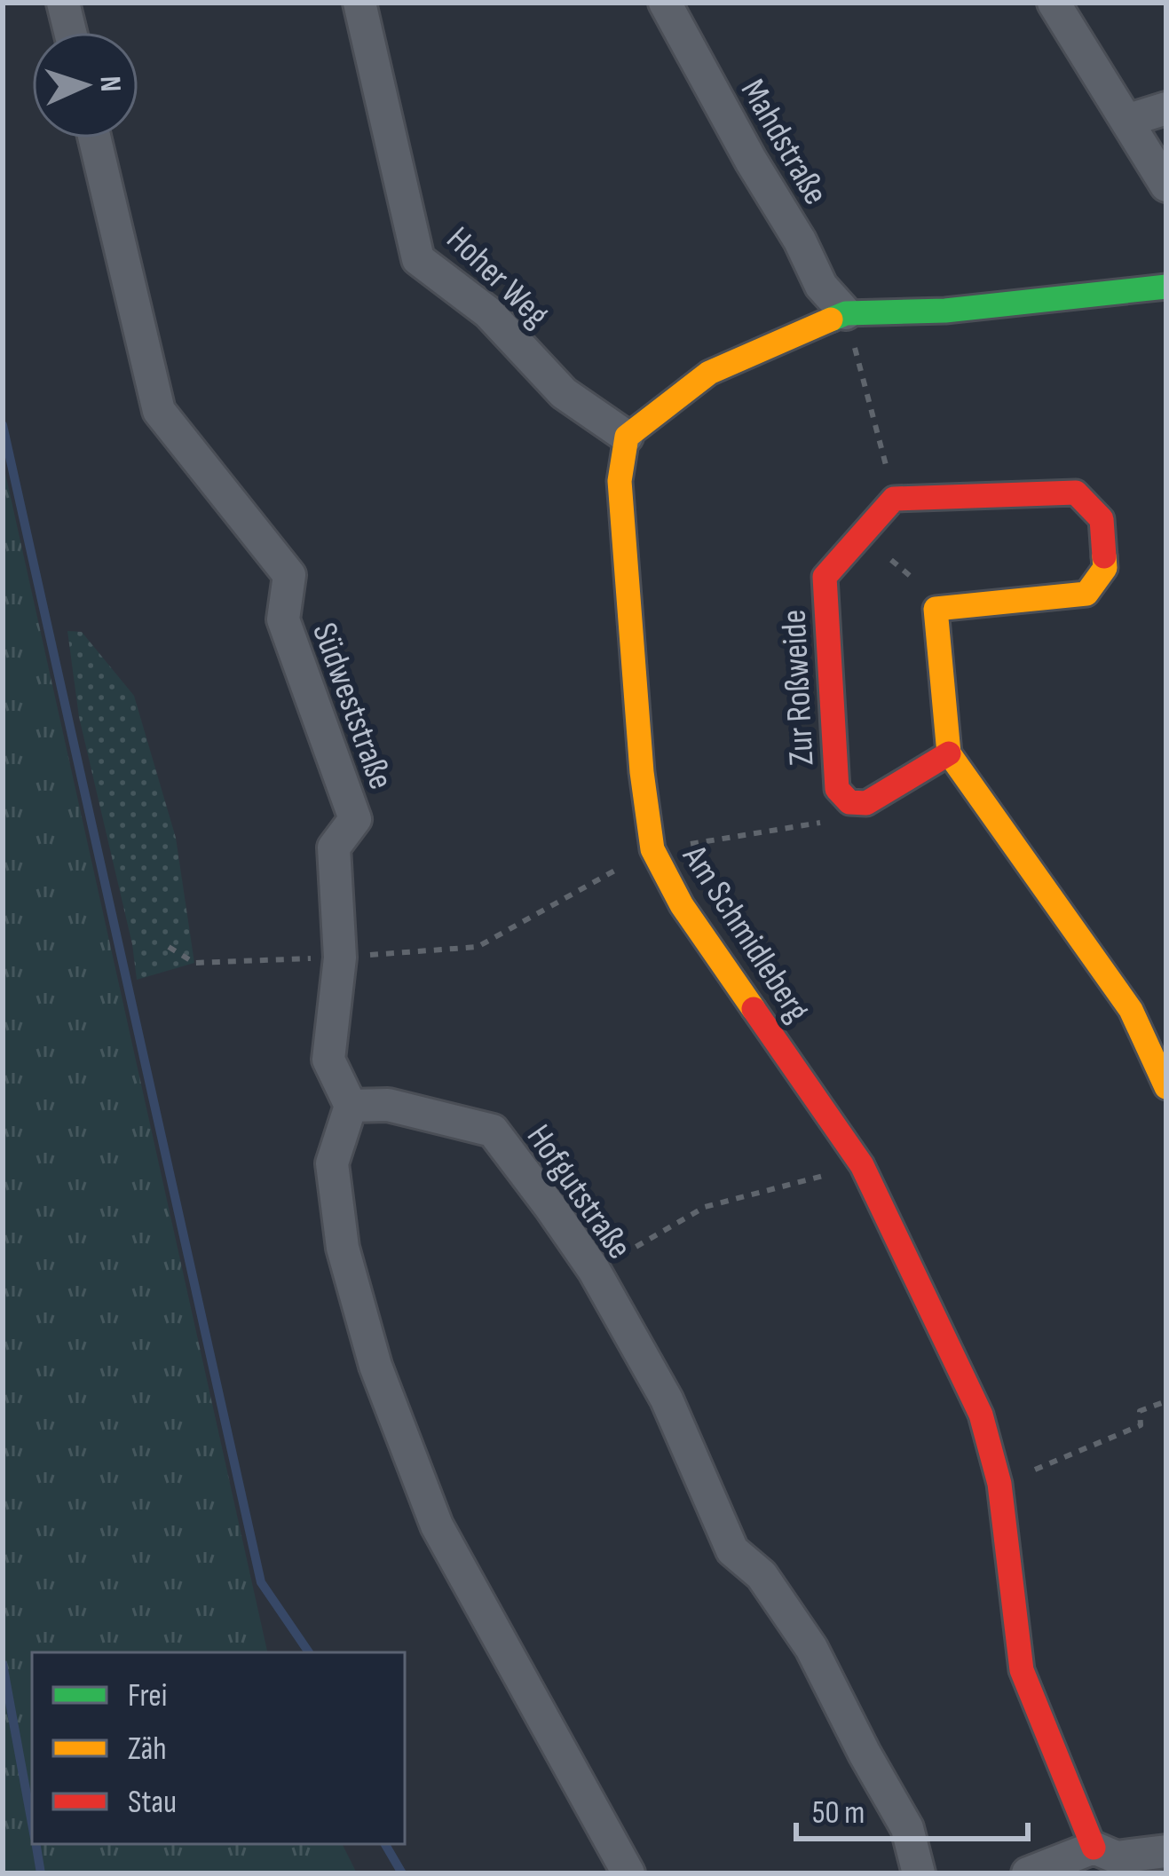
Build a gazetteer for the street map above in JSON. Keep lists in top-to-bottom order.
{
  "streets": {
    "street": [
      "Mahdstraße",
      "Hoher Weg",
      "Zur Roßweide",
      "Südweststraße",
      "Am Schmidleberg",
      "Hofgutstraße"
    ]
  },
  "crossings": [
    ["Hoher Weg", "Am Schmidleberg"],
    ["Südweststraße", "Hofgutstraße"]
  ],
  "legend": ["Frei", "Zäh", "Stau"],
  "scale_bar": "50 m",
  "north": "right"
}
